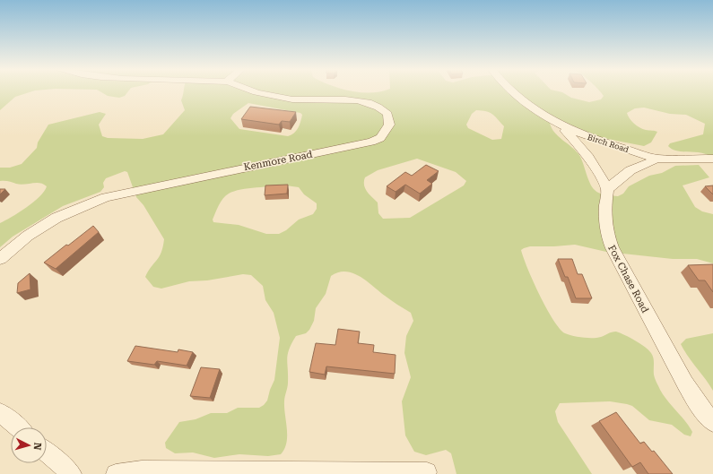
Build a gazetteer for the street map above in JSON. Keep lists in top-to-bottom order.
{
  "streets": {
    "street": ["Birch Road", "Kenmore Road", "Fox Chase Road"]
  },
  "crossings": [
    ["Birch Road", "Fox Chase Road"]
  ],
  "north": "right"
}
